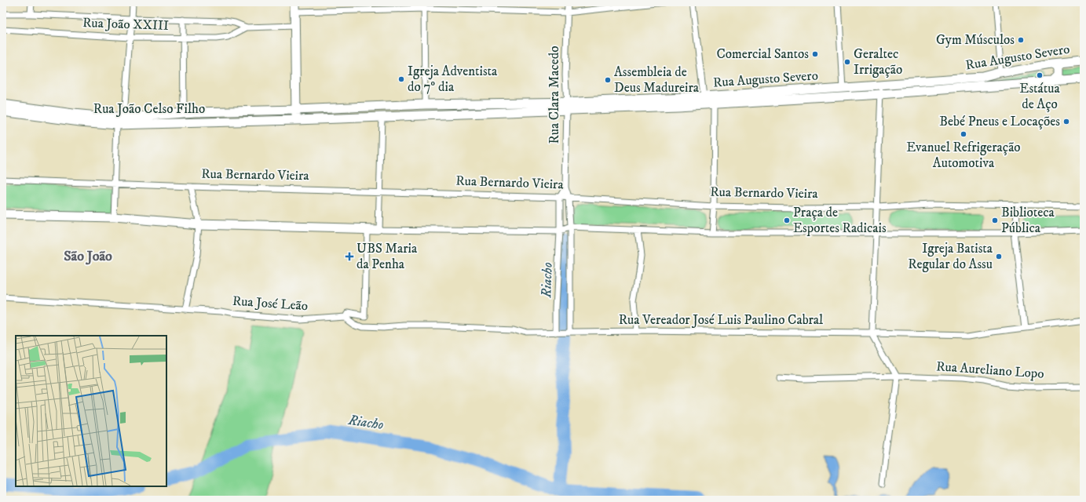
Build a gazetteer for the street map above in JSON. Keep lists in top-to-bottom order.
{
  "streets": {
    "main road": ["Rua Augusto Severo", "Rua João Celso Filho"],
    "street": [
      "Rua João XXIII",
      "Rua Clara Macedo",
      "Rua Bernardo Vieira",
      "Rua José Leão",
      "Rua Vereador José Luis Paulino Cabral",
      "Rua Aureliano Lopo"
    ]
  },
  "crossings": [
    ["Rua Augusto Severo", "Rua Clara Macedo"],
    ["Rua Augusto Severo", "Rua João Celso Filho"],
    ["Rua Clara Macedo", "Rua Bernardo Vieira"],
    ["Rua Clara Macedo", "Rua Vereador José Luis Paulino Cabral"]
  ],
  "districts": ["São João"],
  "water": ["Riacho"],
  "places": {
    "other": [
      "Gym Músculos",
      "Comercial Santos",
      "Geraltec Irrigação",
      "Estátua de Aço",
      "Igreja Adventista do 7º dia",
      "Assembleia de Deus Madureira",
      "Bebé Pneus e Locações",
      "Evanuel Refrigeração Automotiva",
      "Praça de Esportes Radicais",
      "Biblioteca Pública",
      "Igreja Batista Regular do Assu"
    ],
    "health": ["UBS Maria da Penha"]
  }
}
